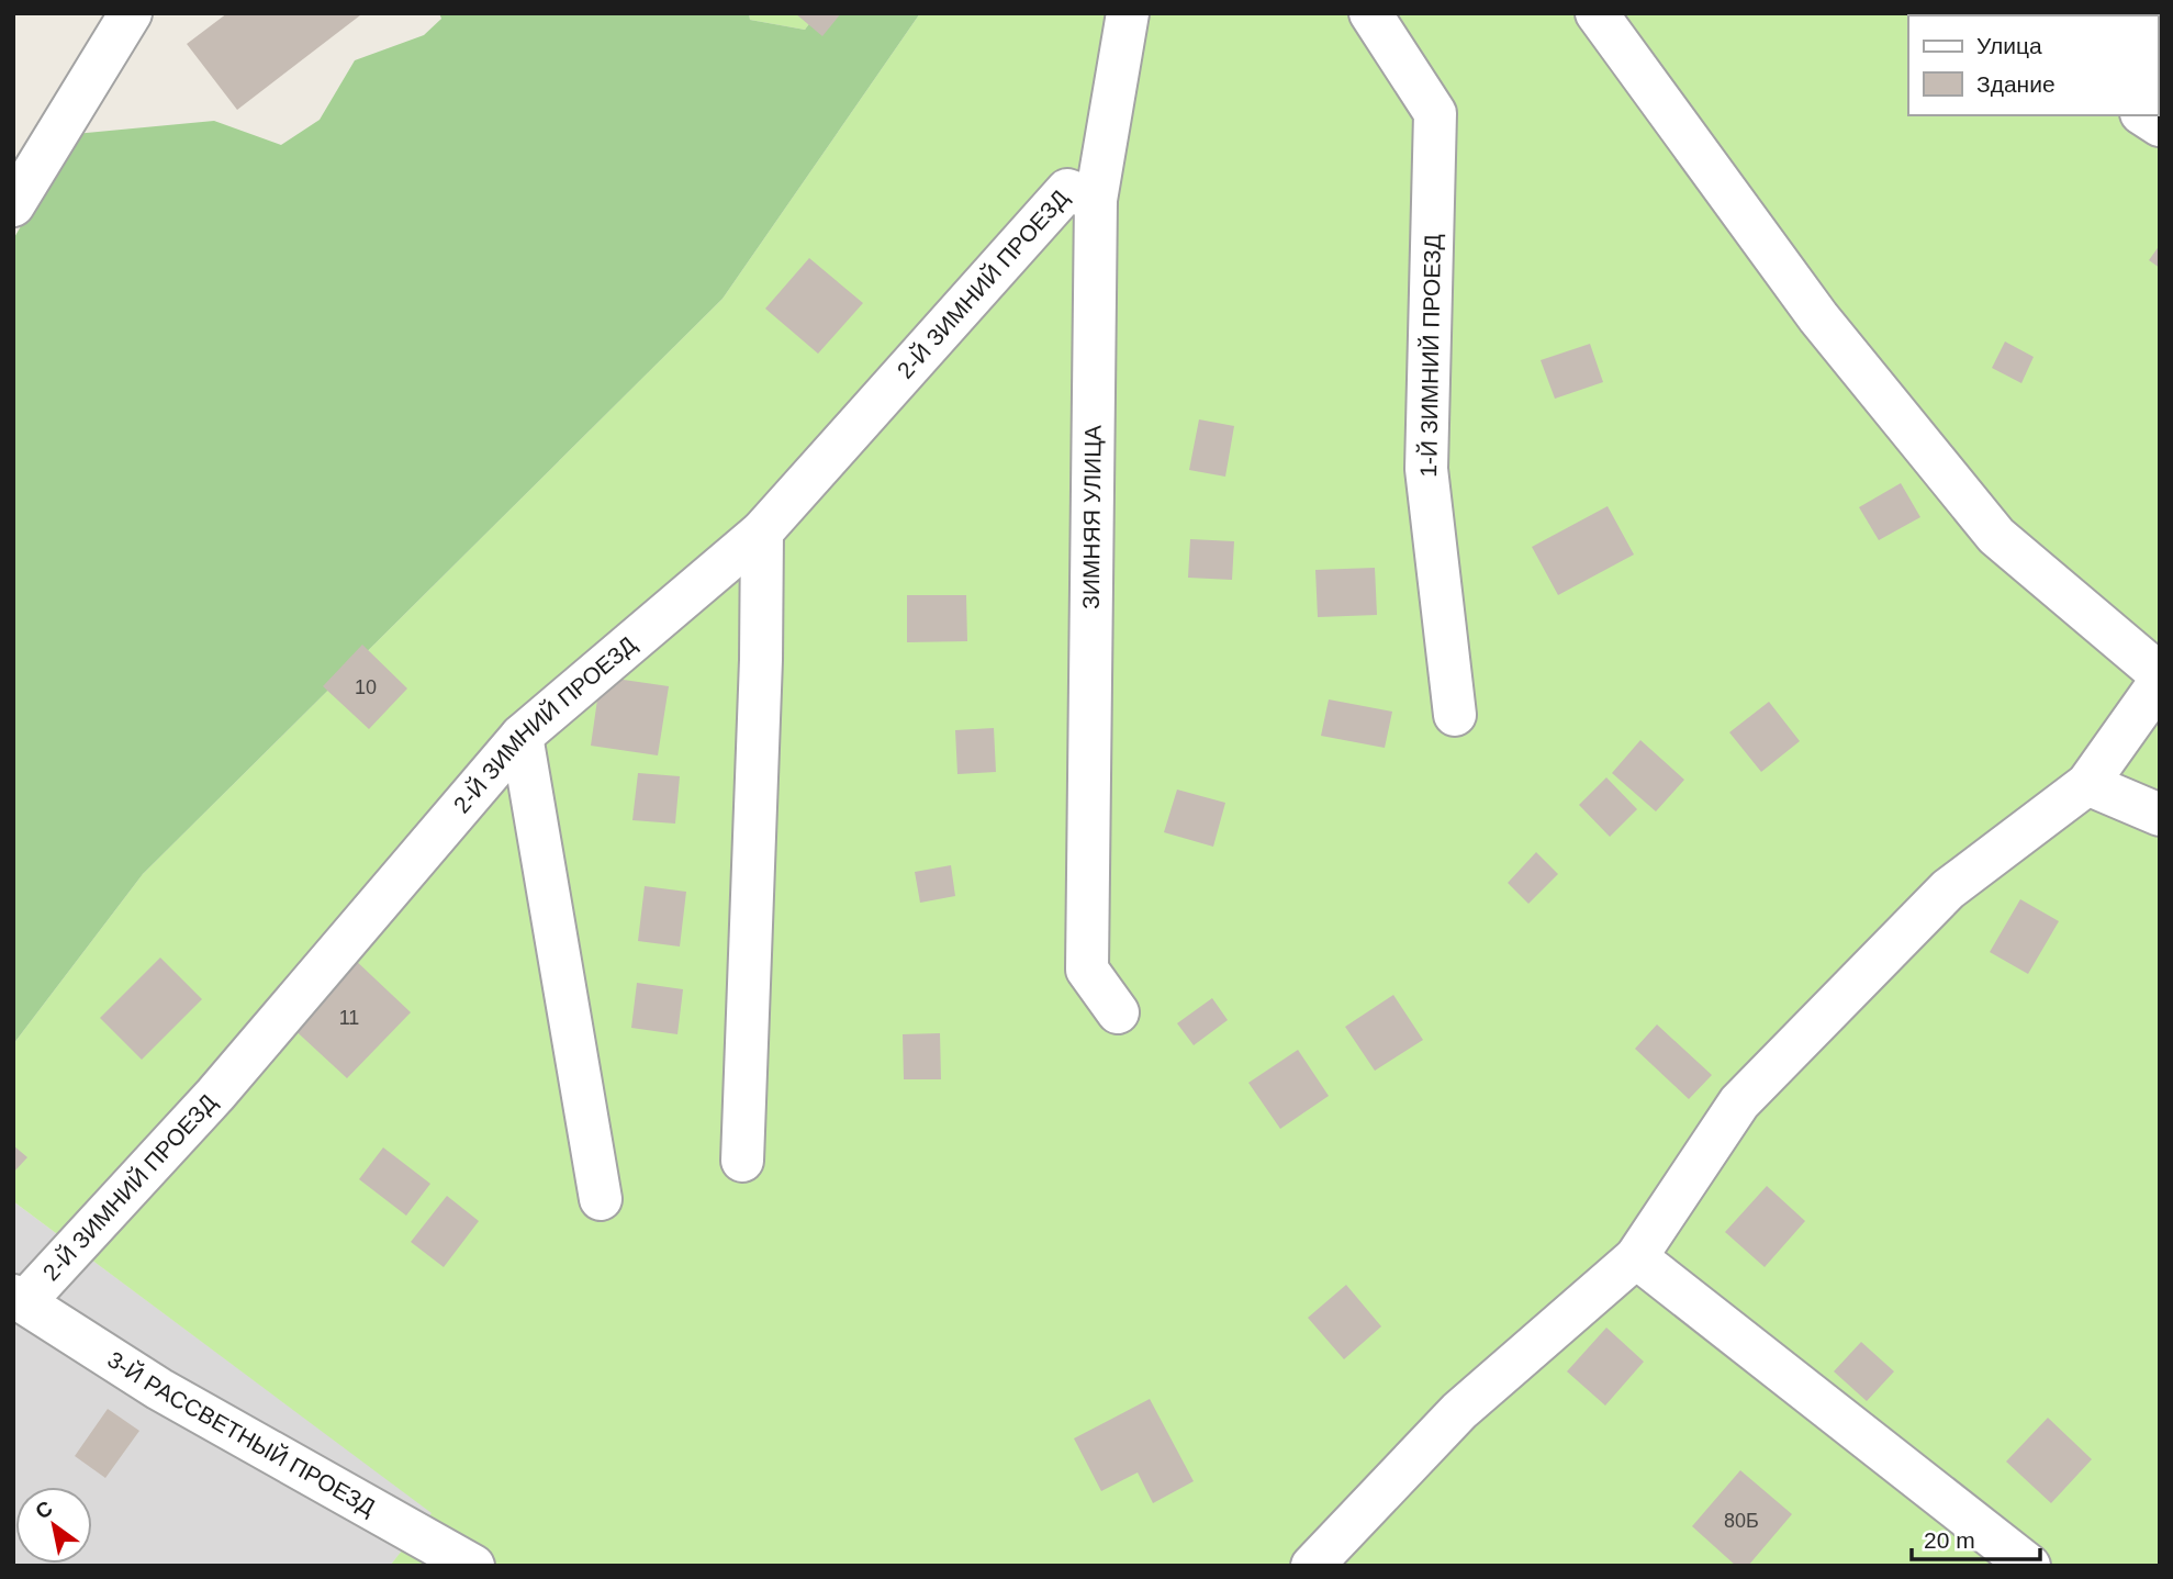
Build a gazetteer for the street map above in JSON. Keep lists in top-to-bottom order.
{
  "streets": {
    "street": [
      "2-Й ЗИМНИЙ ПРОЕЗД",
      "1-Й ЗИМНИЙ ПРОЕЗД",
      "ЗИМНЯЯ УЛИЦА",
      "3-Й РАССВЕТНЫЙ ПРОЕЗД"
    ]
  },
  "crossings": [
    ["2-Й ЗИМНИЙ ПРОЕЗД", "ЗИМНЯЯ УЛИЦА"],
    ["2-Й ЗИМНИЙ ПРОЕЗД", "3-Й РАССВЕТНЫЙ ПРОЕЗД"]
  ],
  "house_numbers": ["10", "11", "80Б"],
  "legend": ["Улица", "Здание"],
  "scale_bar": "20 m",
  "north": "top left"
}
